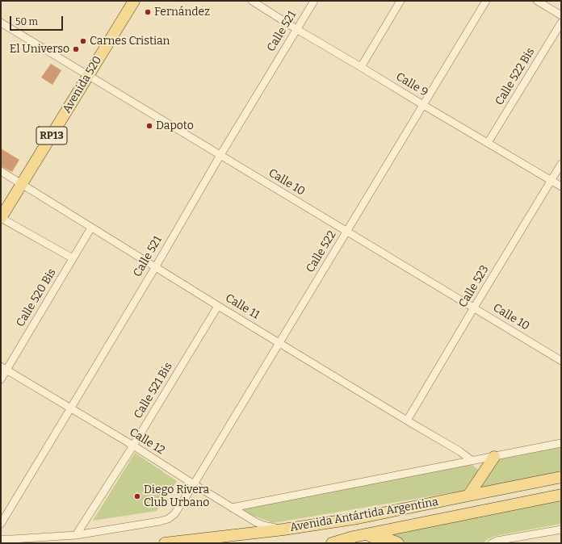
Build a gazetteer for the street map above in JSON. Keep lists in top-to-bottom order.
{
  "streets": {
    "main road": ["Avenida 520", "RP13", "Avenida Antártida Argentina"],
    "street": [
      "Calle 521",
      "Calle 522 Bis",
      "Calle 9",
      "Calle 10",
      "Calle 522",
      "Calle 523",
      "Calle 520 Bis",
      "Calle 11",
      "Calle 521 Bis",
      "Calle 12"
    ]
  },
  "crossings": [
    ["Calle 521", "Calle 9"],
    ["Calle 521", "Calle 10"],
    ["Calle 521", "Calle 11"],
    ["Calle 521", "Calle 12"],
    ["Calle 522 Bis", "Calle 9"],
    ["Avenida 520", "Calle 10"],
    ["Avenida 520", "Calle 11"],
    ["Calle 9", "Calle 522"],
    ["Calle 9", "Calle 523"],
    ["Calle 10", "Calle 522"],
    ["Calle 10", "Calle 523"],
    ["Calle 522", "Calle 11"],
    ["Calle 522", "Calle 521 Bis"],
    ["Calle 522", "Calle 12"],
    ["Calle 523", "Calle 11"],
    ["Calle 520 Bis", "Calle 11"],
    ["Calle 520 Bis", "Calle 12"],
    ["Calle 11", "Calle 521 Bis"],
    ["Calle 521 Bis", "Calle 12"],
    ["Calle 12", "Avenida Antártida Argentina"]
  ],
  "places": [
    "Fernández",
    "Carnes Cristian",
    "El Universo",
    "Dapoto",
    "Diego Rivera Club Urbano"
  ],
  "scale_bar": "50 m"
}
